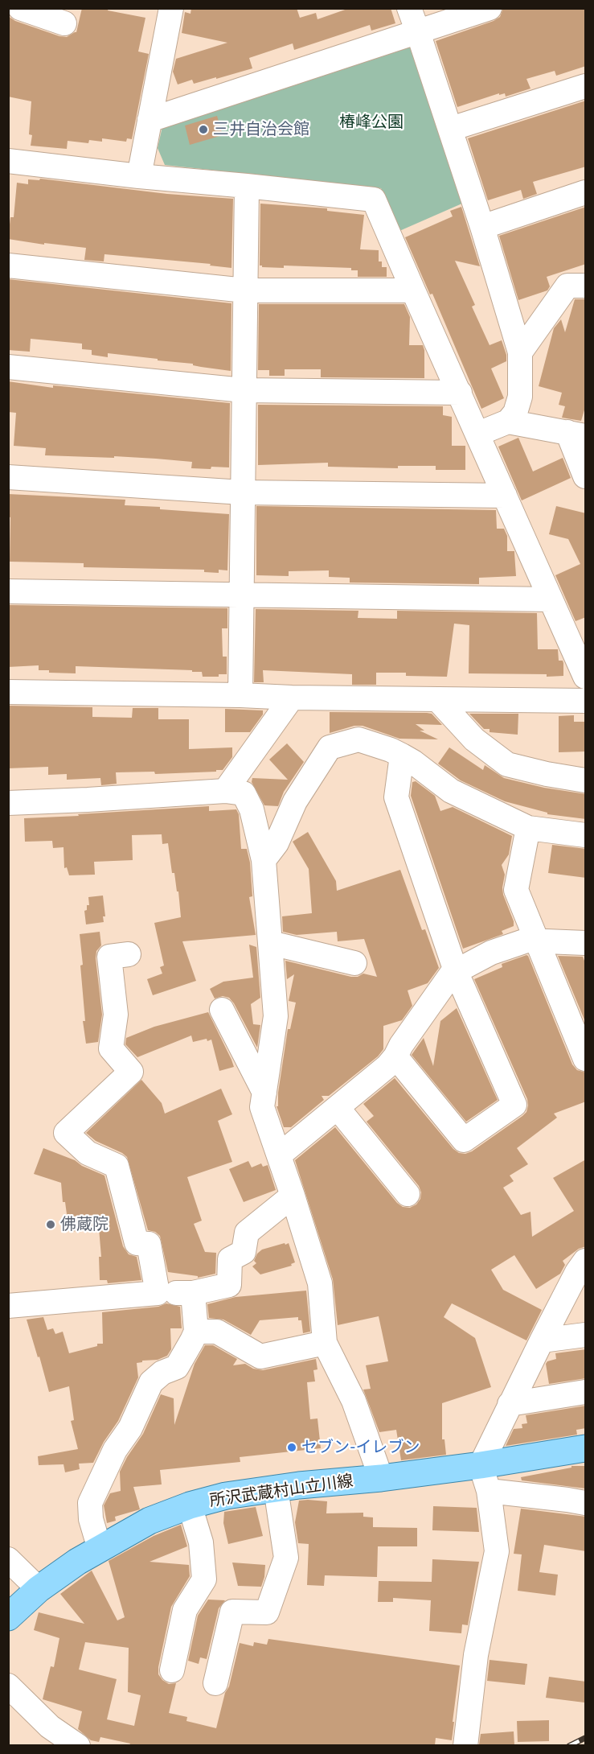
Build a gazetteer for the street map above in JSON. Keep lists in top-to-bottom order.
{
  "streets": {
    "main road": ["所沢武蔵村山立川線"]
  },
  "parks": ["椿峰公園"],
  "places": ["三井自治会館", "佛蔵院", "セブン-イレブン"]
}
